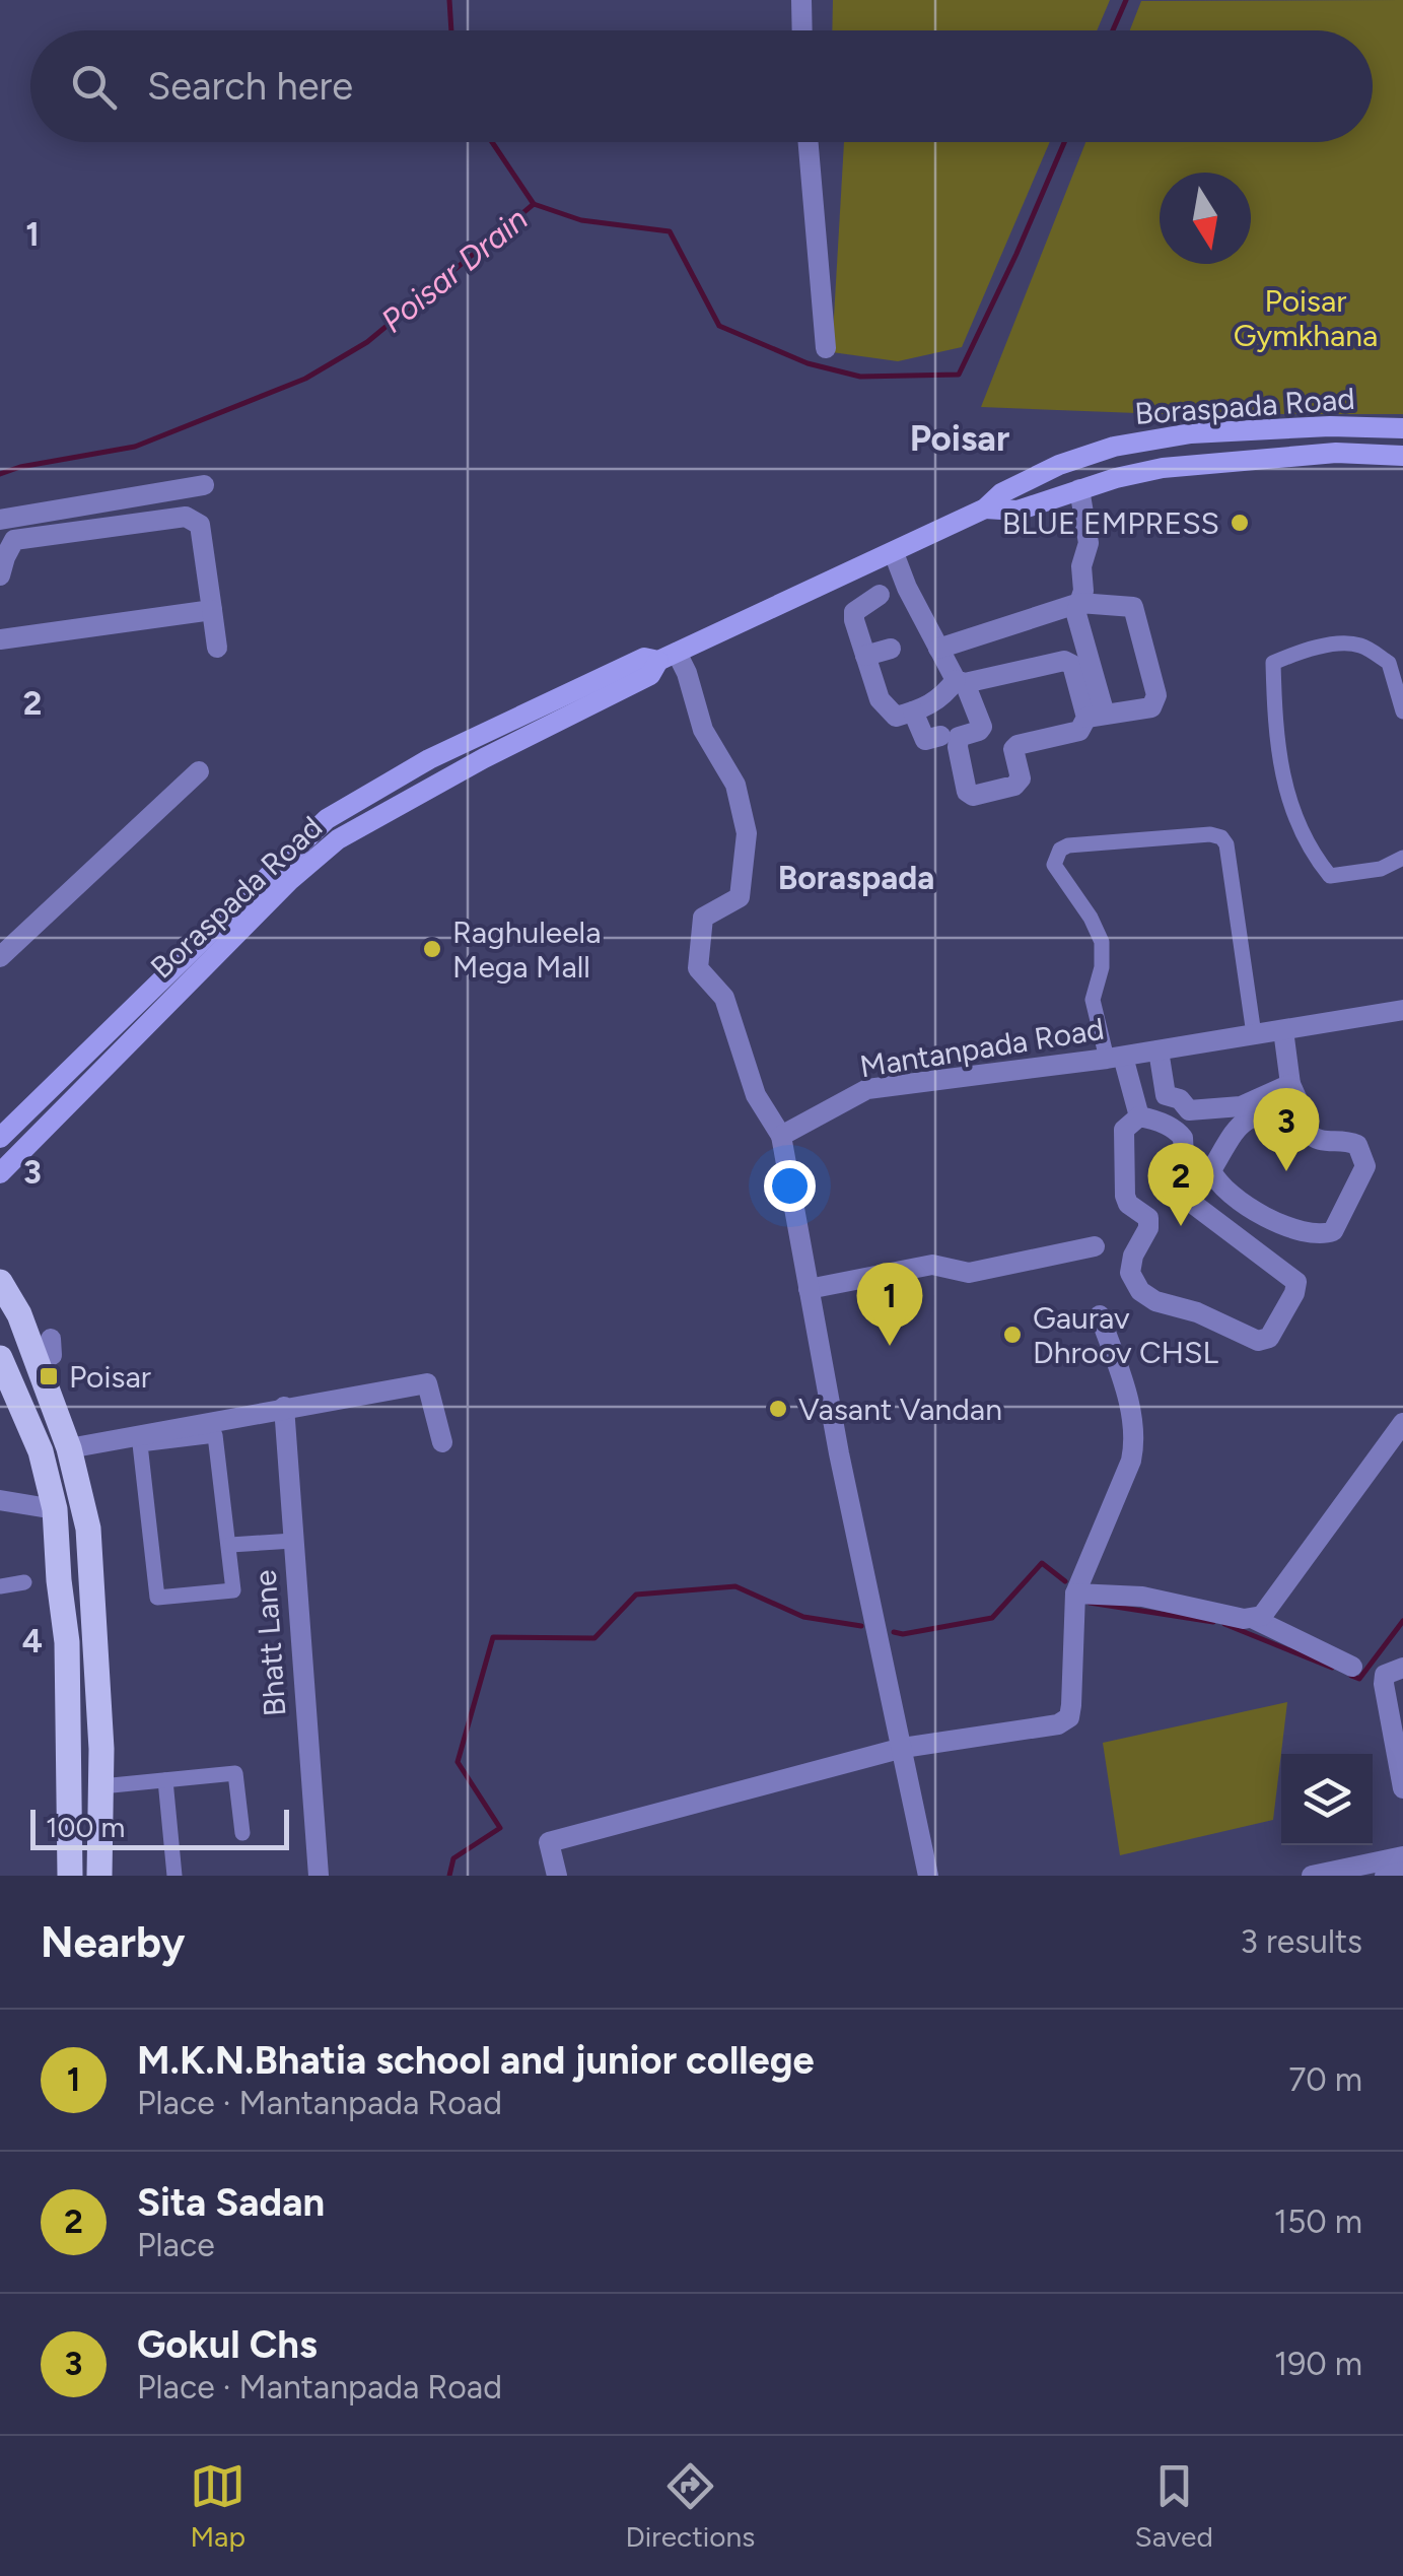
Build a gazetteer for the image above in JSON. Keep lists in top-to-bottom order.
{
  "streets": {
    "main road": ["Boraspada Road"],
    "street": ["Mantanpada Road", "Bhatt Lane"]
  },
  "districts": ["Poisar", "Boraspada"],
  "water": ["Poisar Drain"],
  "parks": ["Poisar Gymkhana"],
  "places": {
    "other": [
      "BLUE EMPRESS",
      "Raghuleela Mega Mall",
      "Gaurav Dhroov CHSL",
      "Vasant Vandan"
    ],
    "transit": ["Poisar"]
  },
  "scale_bar": "100 m",
  "north": "bottom",
  "page": {
    "search": "Search here",
    "pins": ["3", "2", "1"],
    "scale": "100 m",
    "heading": ["Nearby", "3 results"],
    "list": [
      {
        "mark": "1",
        "name": "M.K.N.Bhatia school and junior college",
        "note": "Place · Mantanpada Road",
        "value": "70 m"
      },
      {
        "mark": "2",
        "name": "Sita Sadan",
        "note": "Place",
        "value": "150 m"
      },
      {
        "mark": "3",
        "name": "Gokul Chs",
        "note": "Place · Mantanpada Road",
        "value": "190 m"
      }
    ],
    "nav": ["Map", "Directions", "Saved"]
  },
  "grid": {
    "rows": [
      "1",
      "2",
      "3",
      "4"
    ]
  }
}
